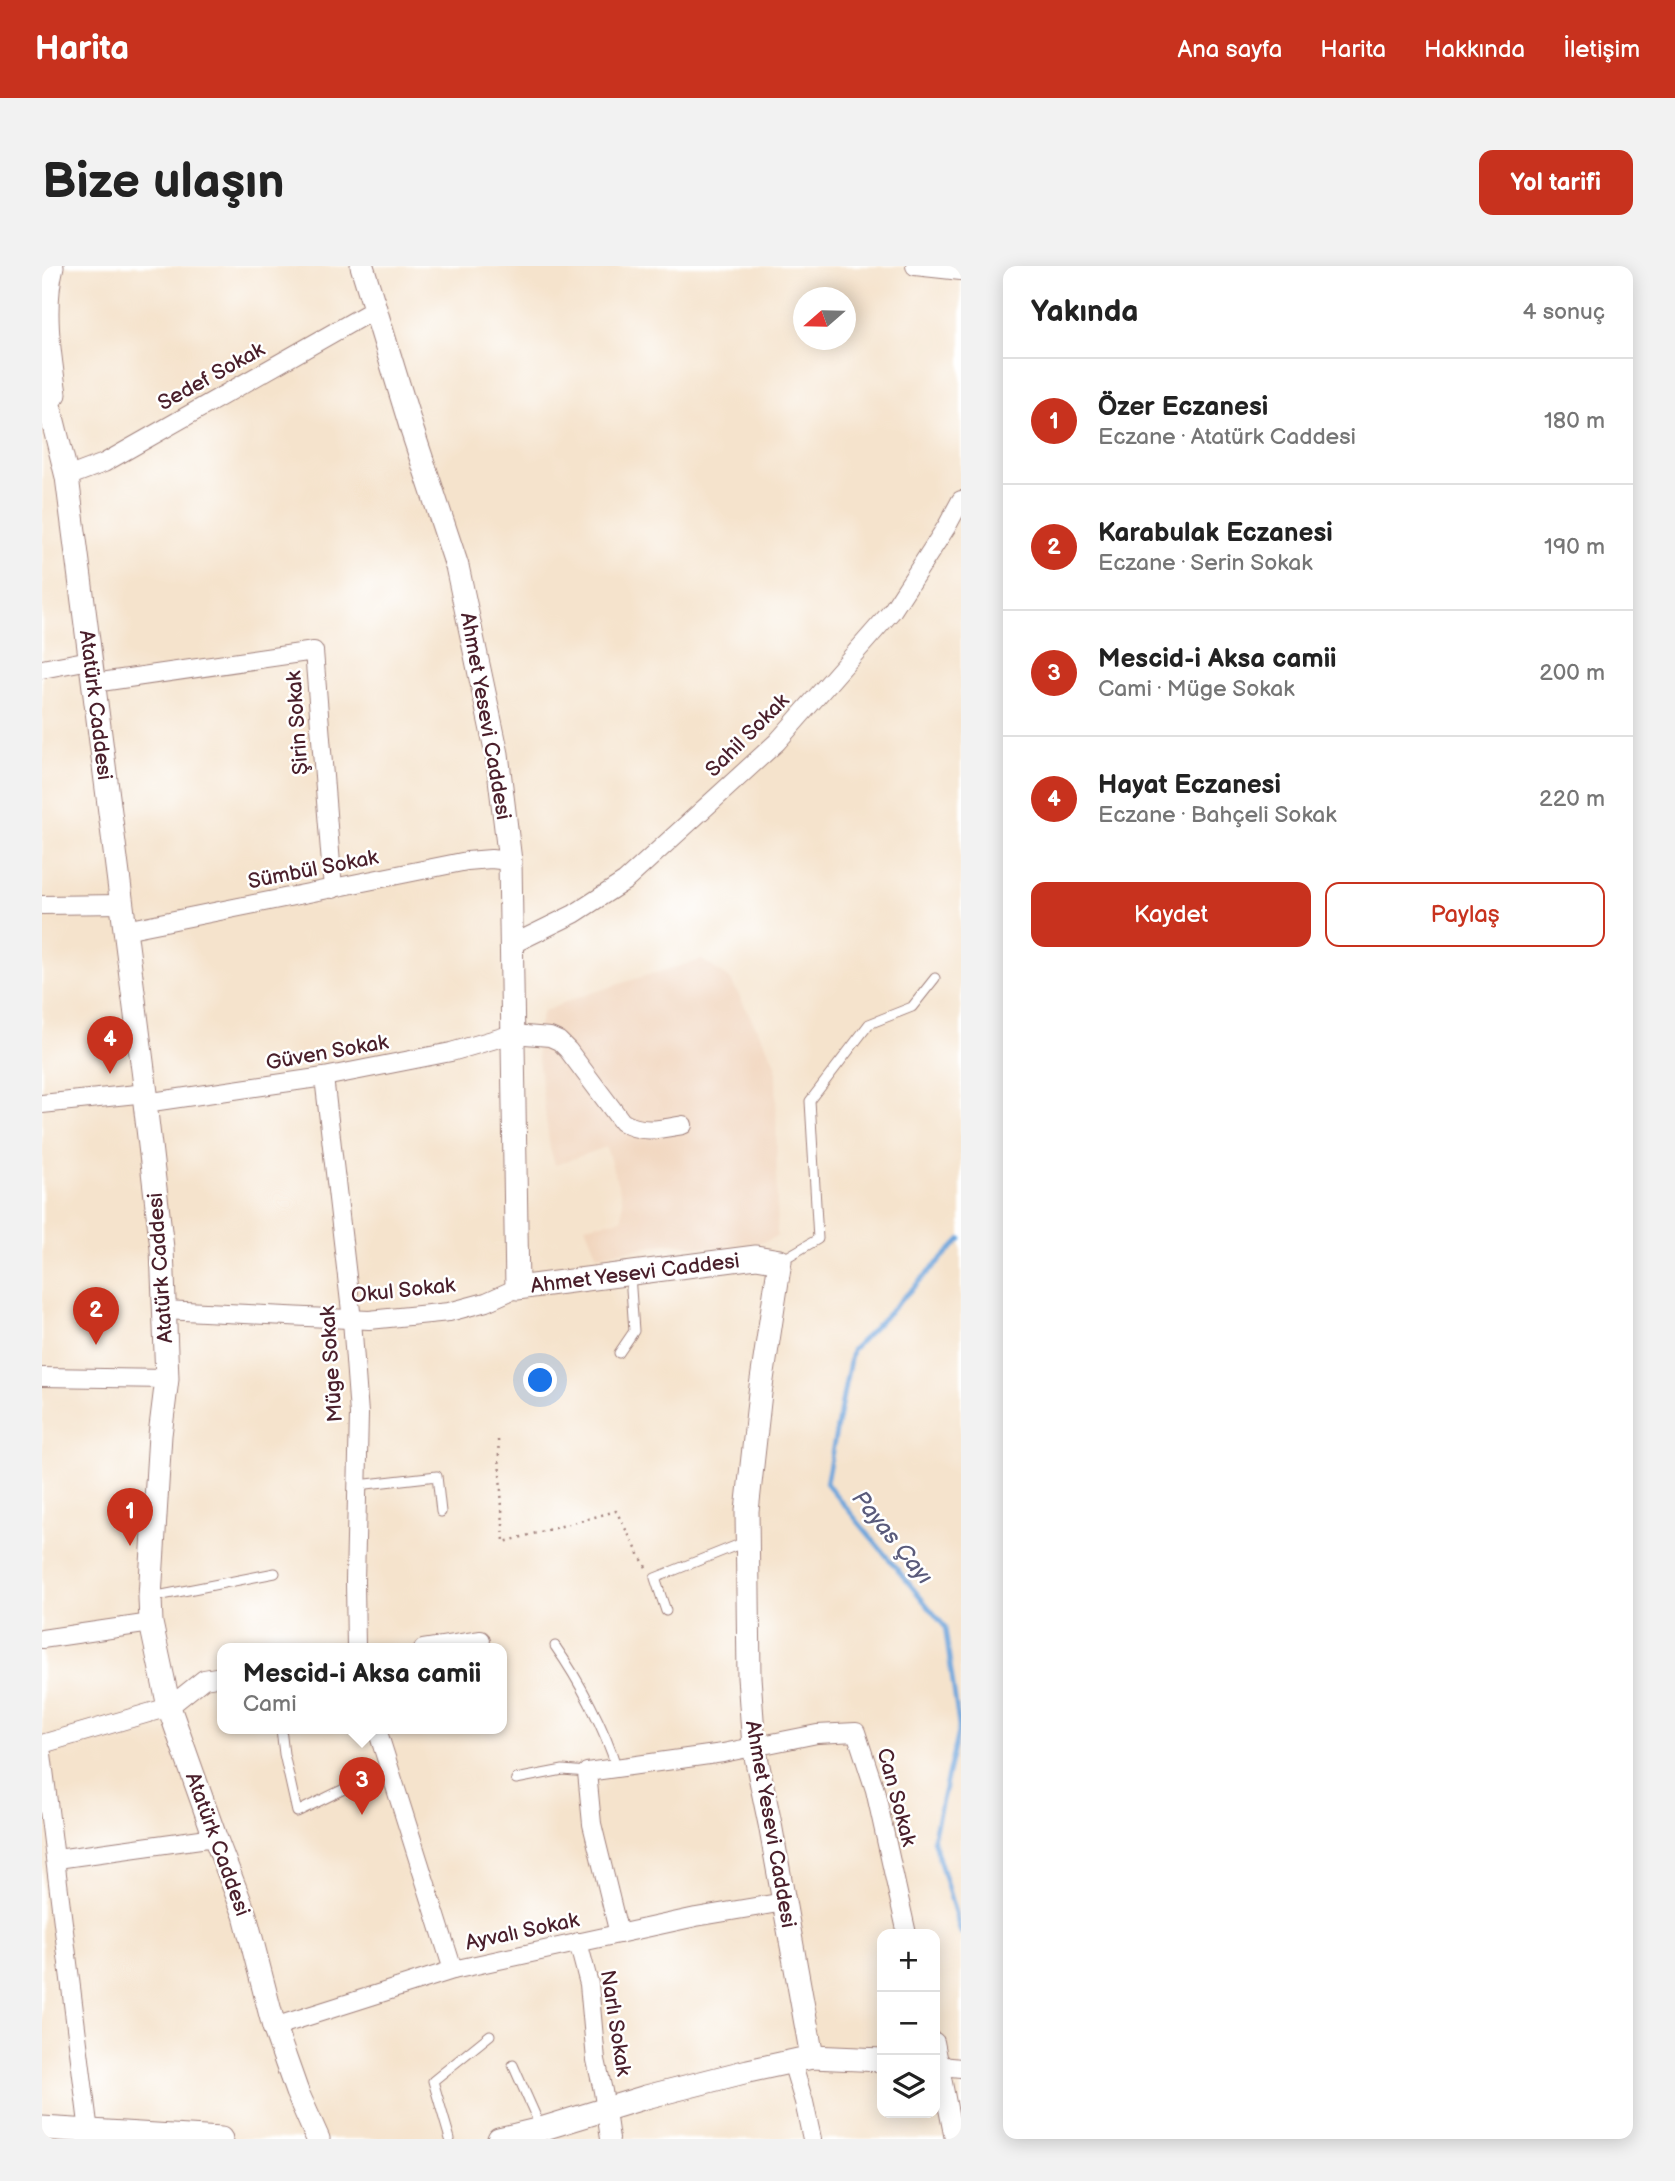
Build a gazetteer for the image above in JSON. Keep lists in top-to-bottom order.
{
  "streets": {
    "street": [
      "Sedef Sokak",
      "Atatürk Caddesi",
      "Ahmet Yesevi Caddesi",
      "Şirin Sokak",
      "Sahil Sokak",
      "Sümbül Sokak",
      "Güven Sokak",
      "Okul Sokak",
      "Müge Sokak",
      "Can Sokak",
      "Ayvalı Sokak",
      "Narlı Sokak"
    ]
  },
  "crossings": [
    ["Sedef Sokak", "Atatürk Caddesi"],
    ["Sedef Sokak", "Ahmet Yesevi Caddesi"],
    ["Atatürk Caddesi", "Şirin Sokak"],
    ["Atatürk Caddesi", "Sümbül Sokak"],
    ["Atatürk Caddesi", "Güven Sokak"],
    ["Atatürk Caddesi", "Okul Sokak"],
    ["Atatürk Caddesi", "Ayvalı Sokak"],
    ["Ahmet Yesevi Caddesi", "Sahil Sokak"],
    ["Ahmet Yesevi Caddesi", "Sümbül Sokak"],
    ["Ahmet Yesevi Caddesi", "Güven Sokak"],
    ["Ahmet Yesevi Caddesi", "Okul Sokak"],
    ["Ahmet Yesevi Caddesi", "Can Sokak"],
    ["Ahmet Yesevi Caddesi", "Ayvalı Sokak"],
    ["Şirin Sokak", "Sümbül Sokak"],
    ["Güven Sokak", "Müge Sokak"],
    ["Okul Sokak", "Müge Sokak"],
    ["Ayvalı Sokak", "Narlı Sokak"]
  ],
  "water": ["Payas Çayı"],
  "north": "left",
  "page": {
    "header": "Harita",
    "nav": [
      "Ana sayfa",
      "Harita",
      "Hakkında",
      "İletişim"
    ],
    "buttons": [
      "Yol tarifi",
      ["Kaydet", "Paylaş"]
    ],
    "title": "Bize ulaşın",
    "heading": ["Yakında", "4 sonuç"],
    "list": [
      {
        "mark": "1",
        "name": "Özer Eczanesi",
        "note": "Eczane · Atatürk Caddesi",
        "value": "180 m"
      },
      {
        "mark": "2",
        "name": "Karabulak Eczanesi",
        "note": "Eczane · Serin Sokak",
        "value": "190 m"
      },
      {
        "mark": "3",
        "name": "Mescid-i Aksa camii",
        "note": "Cami · Müge Sokak",
        "value": "200 m"
      },
      {
        "mark": "4",
        "name": "Hayat Eczanesi",
        "note": "Eczane · Bahçeli Sokak",
        "value": "220 m"
      }
    ],
    "pins": [
      "4",
      "2",
      "1",
      "3"
    ],
    "popup": ["Mescid-i Aksa camii", "Cami"],
    "map_buttons": ["+", "−"]
  }
}
